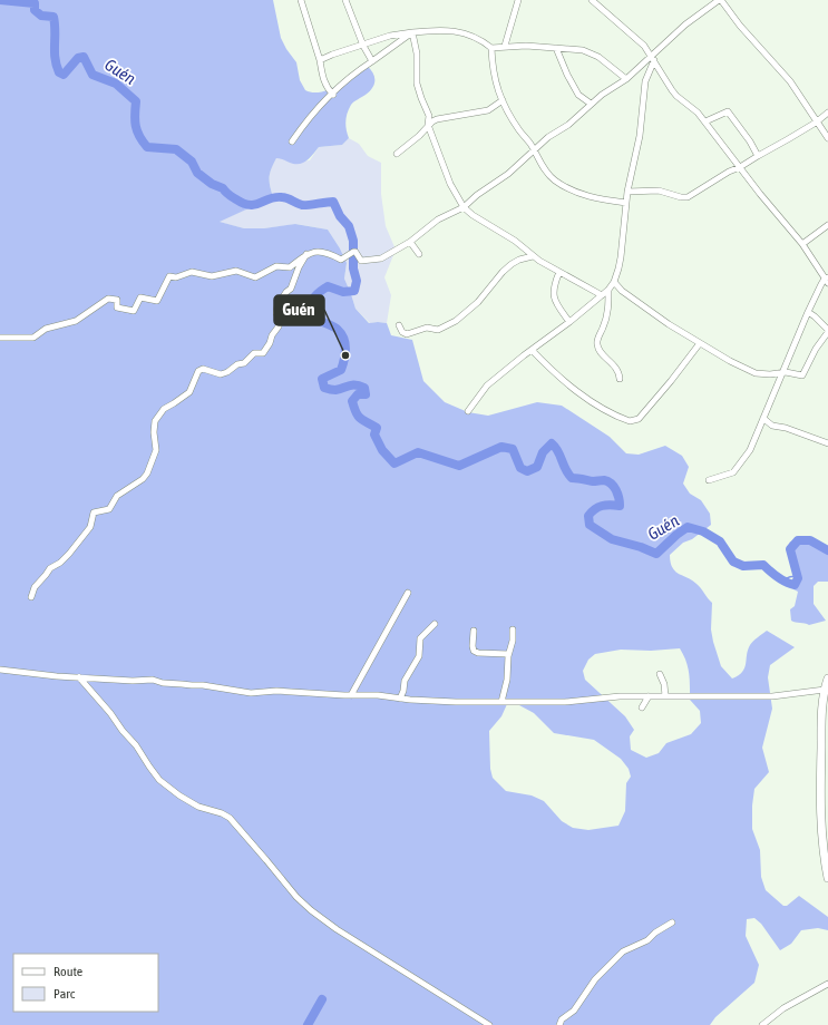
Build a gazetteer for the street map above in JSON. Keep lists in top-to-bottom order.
{
  "water": ["Guén"],
  "places": ["Guén"],
  "legend": ["Route", "Parc"]
}
